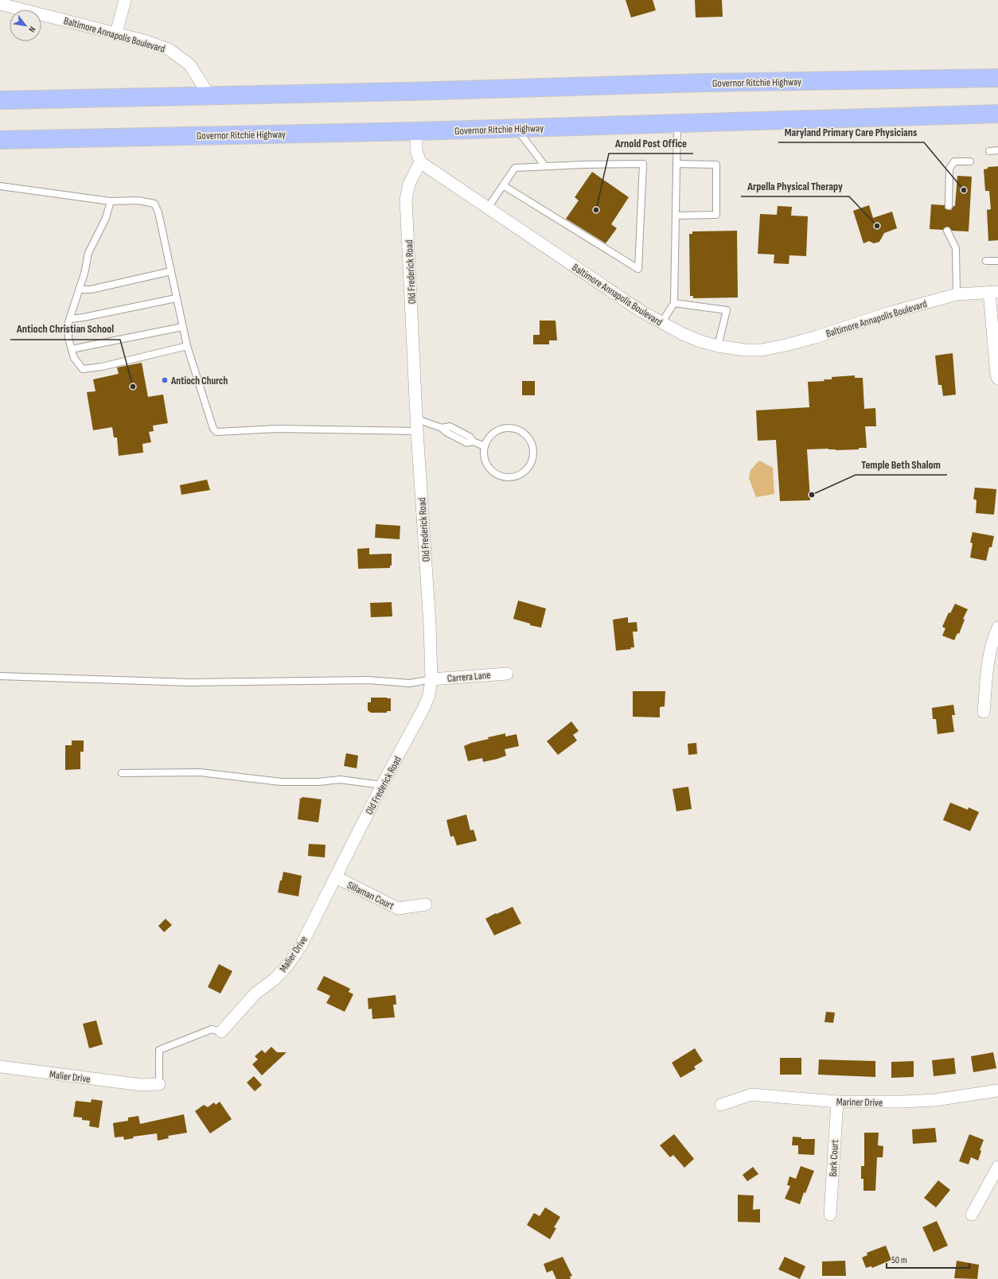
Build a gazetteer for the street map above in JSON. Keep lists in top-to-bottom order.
{
  "streets": {
    "highway": ["Governor Ritchie Highway"],
    "street": [
      "Baltimore Annapolis Boulevard",
      "Old Frederick Road",
      "Carrera Lane",
      "Sillaman Court",
      "Malier Drive",
      "Mariner Drive",
      "Bark Court"
    ]
  },
  "crossings": [
    ["Baltimore Annapolis Boulevard", "Governor Ritchie Highway"],
    ["Baltimore Annapolis Boulevard", "Old Frederick Road"],
    ["Old Frederick Road", "Carrera Lane"],
    ["Old Frederick Road", "Sillaman Court"],
    ["Old Frederick Road", "Malier Drive"],
    ["Sillaman Court", "Malier Drive"],
    ["Mariner Drive", "Bark Court"]
  ],
  "places": [
    "Maryland Primary Care Physicians",
    "Arnold Post Office",
    "Arpella Physical Therapy",
    "Antioch Church",
    "Antioch Christian School",
    "Temple Beth Shalom"
  ],
  "scale_bar": "50 m",
  "north": "bottom right"
}
